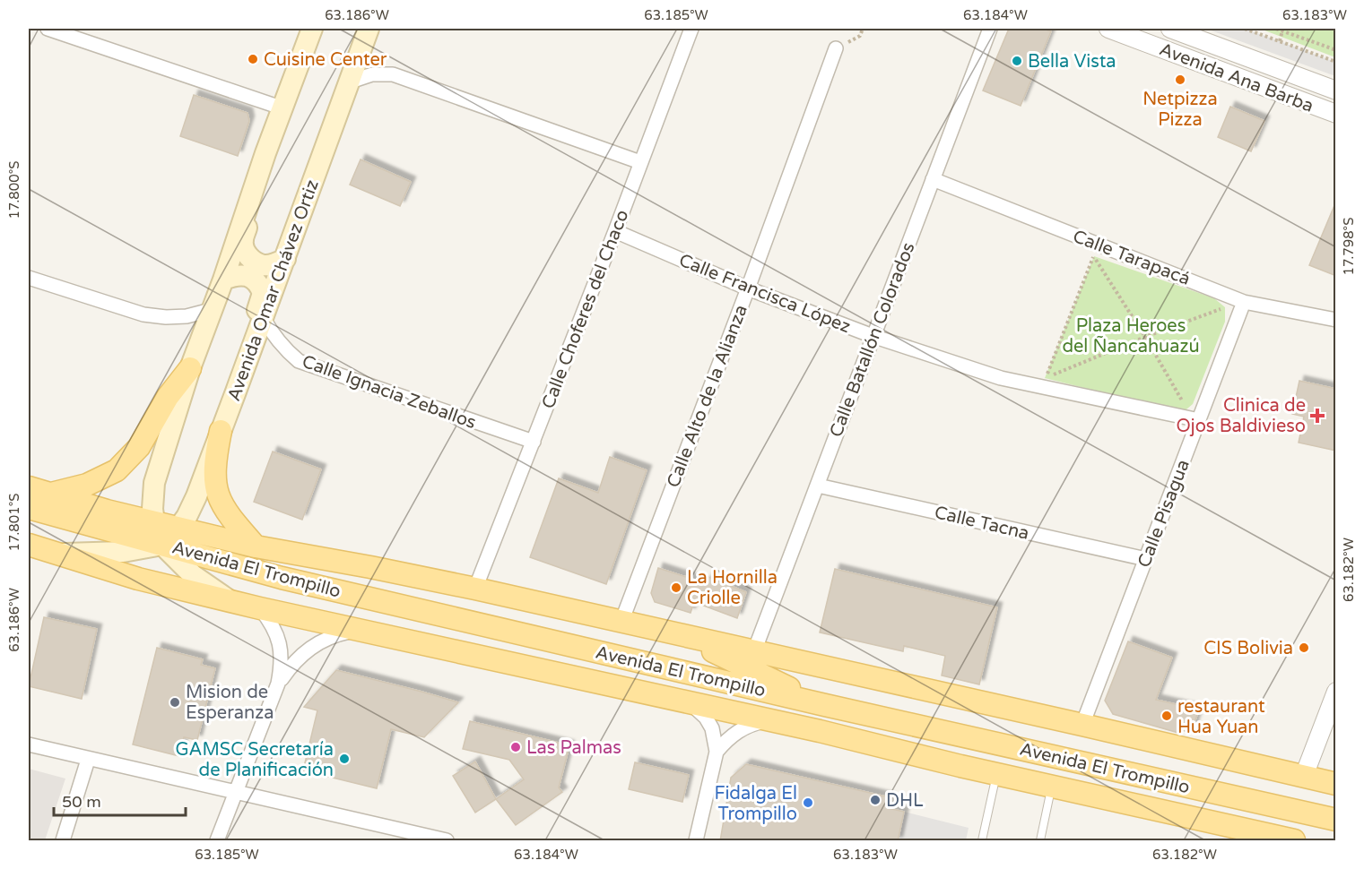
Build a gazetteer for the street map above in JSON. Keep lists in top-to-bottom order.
{
  "streets": {
    "main road": ["Avenida Omar Chávez Ortiz", "Avenida El Trompillo"],
    "street": [
      "Avenida Ana Barba",
      "Calle Tarapacá",
      "Calle Francisca López",
      "Calle Choferes del Chaco",
      "Calle Batallón Colorados",
      "Calle Ignacia Zeballos",
      "Calle Alto de la Alianza",
      "Calle Pisagua",
      "Calle Tacna"
    ]
  },
  "crossings": [
    ["Calle Tarapacá", "Calle Batallón Colorados"],
    ["Calle Tarapacá", "Calle Pisagua"],
    ["Avenida Omar Chávez Ortiz", "Calle Ignacia Zeballos"],
    ["Avenida Omar Chávez Ortiz", "Avenida El Trompillo"],
    ["Calle Francisca López", "Calle Choferes del Chaco"],
    ["Calle Francisca López", "Calle Batallón Colorados"],
    ["Calle Francisca López", "Calle Alto de la Alianza"],
    ["Calle Francisca López", "Calle Pisagua"],
    ["Calle Choferes del Chaco", "Calle Ignacia Zeballos"],
    ["Calle Choferes del Chaco", "Avenida El Trompillo"],
    ["Calle Batallón Colorados", "Calle Tacna"],
    ["Calle Batallón Colorados", "Avenida El Trompillo"],
    ["Calle Alto de la Alianza", "Avenida El Trompillo"],
    ["Calle Pisagua", "Calle Tacna"],
    ["Calle Pisagua", "Avenida El Trompillo"]
  ],
  "parks": ["Plaza Heroes del Ñancahuazú"],
  "places": {
    "other": [
      "Cuisine Center",
      "Bella Vista",
      "Netpizza Pizza",
      "La Hornilla Criolle",
      "CIS Bolivia",
      "Mision de Esperanza",
      "restaurant Hua Yuan",
      "Las Palmas",
      "GAMSC Secretaría de Planificación",
      "DHL",
      "Fidalga El Trompillo"
    ],
    "health": ["Clinica de Ojos Baldivieso"]
  },
  "scale_bar": "50 m",
  "coordinates": [
    "63.186°W",
    "63.185°W",
    "63.184°W",
    "63.183°W",
    "17.800°S",
    "17.798°S",
    "17.801°S",
    "63.182°W"
  ]
}
